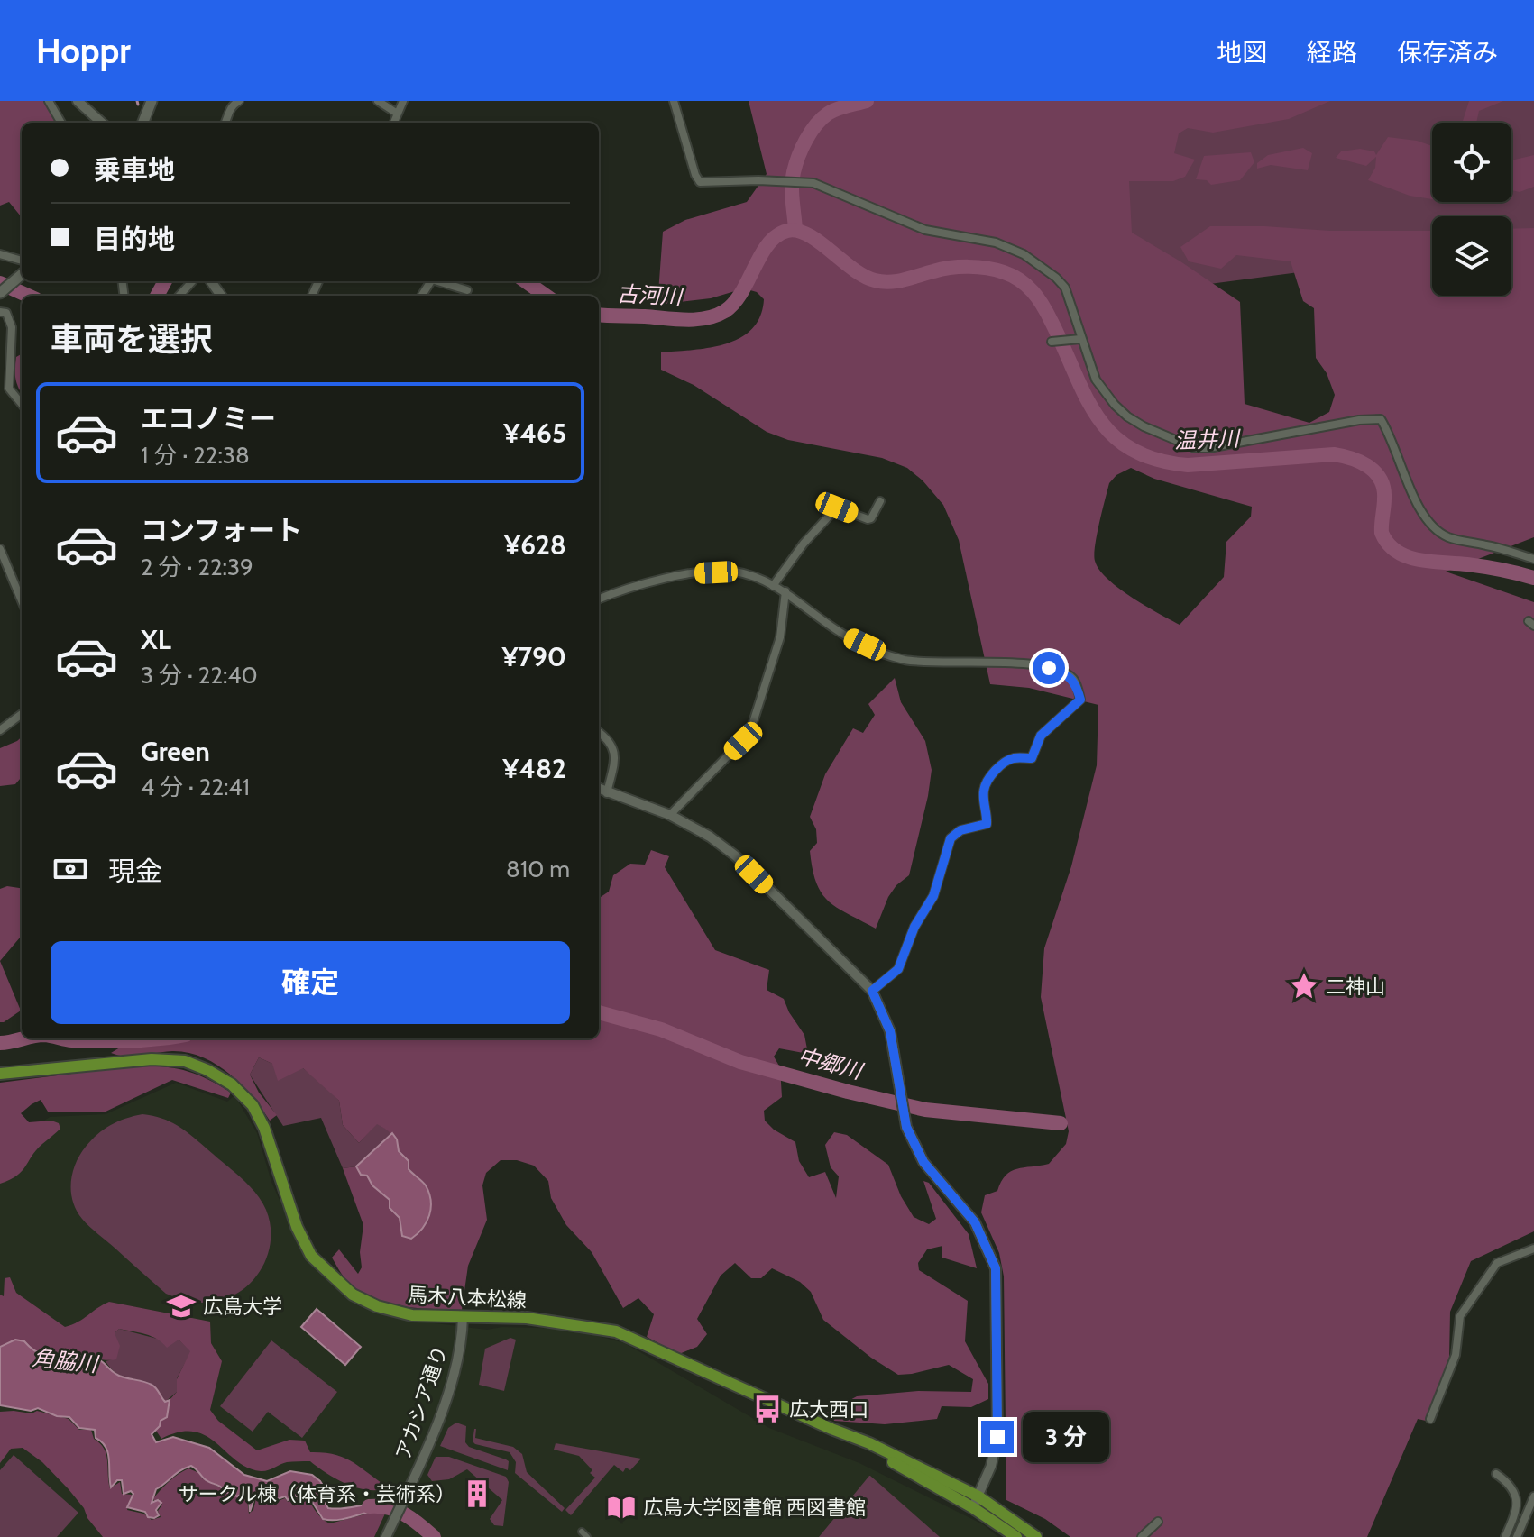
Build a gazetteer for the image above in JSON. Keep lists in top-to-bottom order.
{
  "streets": {
    "main road": ["馬木八本松線"],
    "street": ["アカシア通り"]
  },
  "crossings": [
    ["馬木八本松線", "アカシア通り"]
  ],
  "water": [
    "古河川",
    "温井川",
    "中郷川",
    "角脇川"
  ],
  "places": {
    "place": ["二神山"],
    "school or university": ["広島大学"],
    "bus stop": ["広大西口"],
    "building": ["サークル棟（体育系・芸術系）"],
    "library": ["広島大学図書館 西図書館"]
  },
  "page": {
    "header": "Hoppr",
    "nav": ["地図", "経路", "保存済み"],
    "banner": ["乗車地", "目的地"],
    "heading": "車両を選択",
    "list": [
      {
        "name": "エコノミー",
        "note": "1 分 · 22:38",
        "value": "¥465"
      },
      {
        "name": "コンフォート",
        "note": "2 分 · 22:39",
        "value": "¥628"
      },
      {
        "name": "XL",
        "note": "3 分 · 22:40",
        "value": "¥790"
      },
      {
        "name": "Green",
        "note": "4 分 · 22:41",
        "value": "¥482"
      }
    ],
    "pay": ["現金", "810 m"],
    "buttons": "確定",
    "bubble": "3 分"
  }
}
